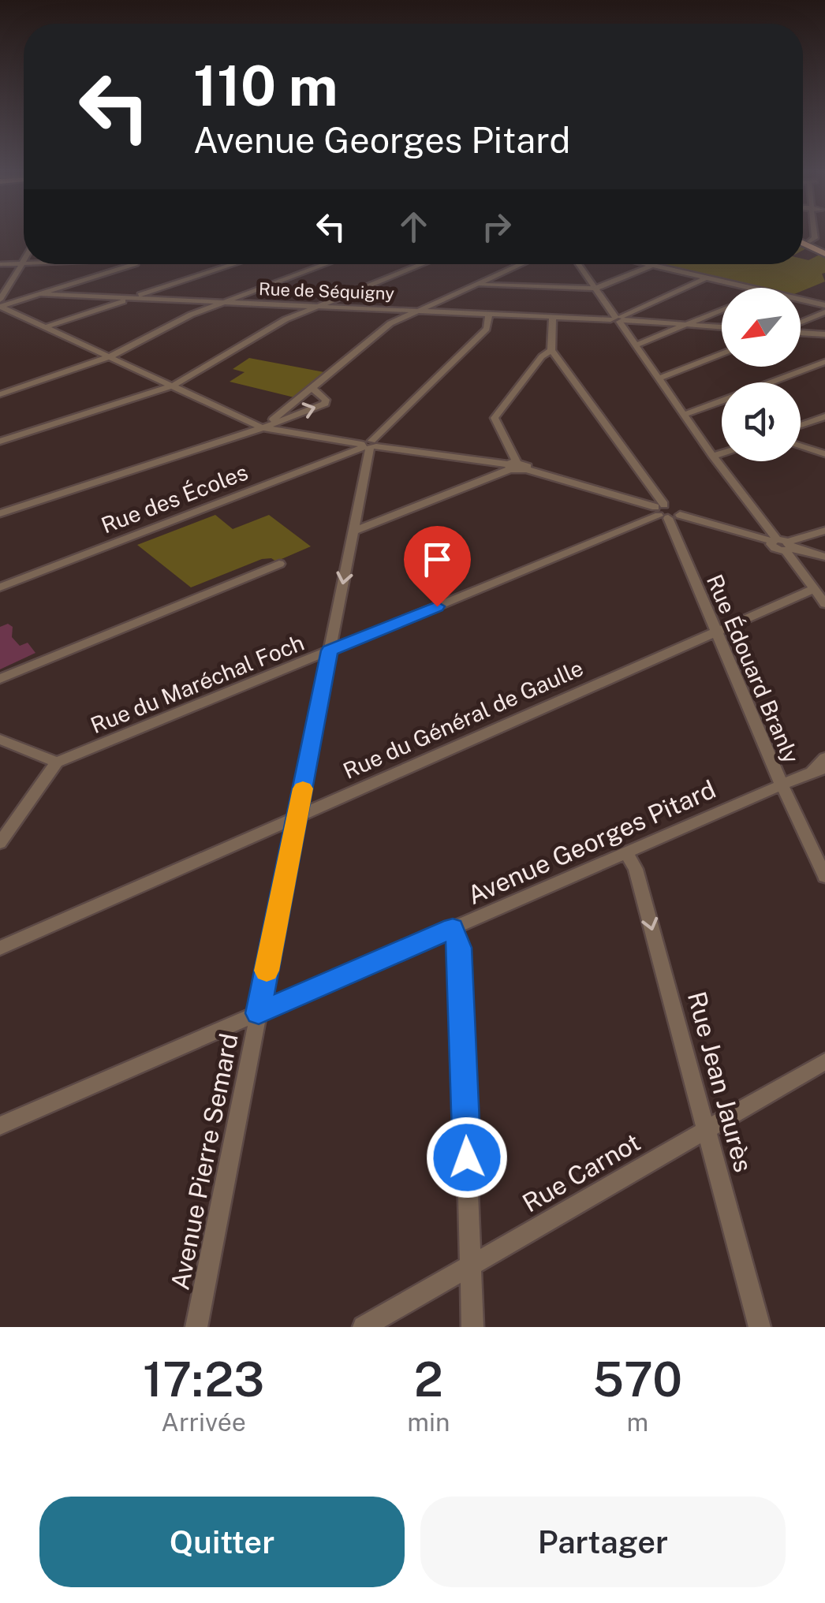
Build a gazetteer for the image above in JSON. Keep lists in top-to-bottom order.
{
  "streets": {
    "street": [
      "Rue de Séquigny",
      "Rue des Écoles",
      "Rue Édouard Branly",
      "Rue du Maréchal Foch",
      "Rue du Général de Gaulle",
      "Avenue Georges Pitard",
      "Rue Jean Jaurès",
      "Avenue Pierre Semard",
      "Rue Carnot"
    ]
  },
  "crossings": [
    ["Rue des Écoles", "Avenue Pierre Semard"],
    ["Rue Édouard Branly", "Rue du Maréchal Foch"],
    ["Rue Édouard Branly", "Rue du Général de Gaulle"],
    ["Rue Édouard Branly", "Avenue Georges Pitard"],
    ["Rue du Maréchal Foch", "Avenue Pierre Semard"],
    ["Rue du Général de Gaulle", "Avenue Pierre Semard"],
    ["Avenue Georges Pitard", "Rue Jean Jaurès"],
    ["Avenue Georges Pitard", "Avenue Pierre Semard"],
    ["Rue Jean Jaurès", "Rue Carnot"]
  ],
  "one_way": ["Rue Jean Jaurès"],
  "north": "bottom left",
  "page": {
    "turn": ["110 m", "Avenue Georges Pitard"],
    "eta": [
      "17:23",
      "Arrivée",
      "2",
      "min",
      "570",
      "m"
    ],
    "buttons": ["Quitter", "Partager"]
  }
}
